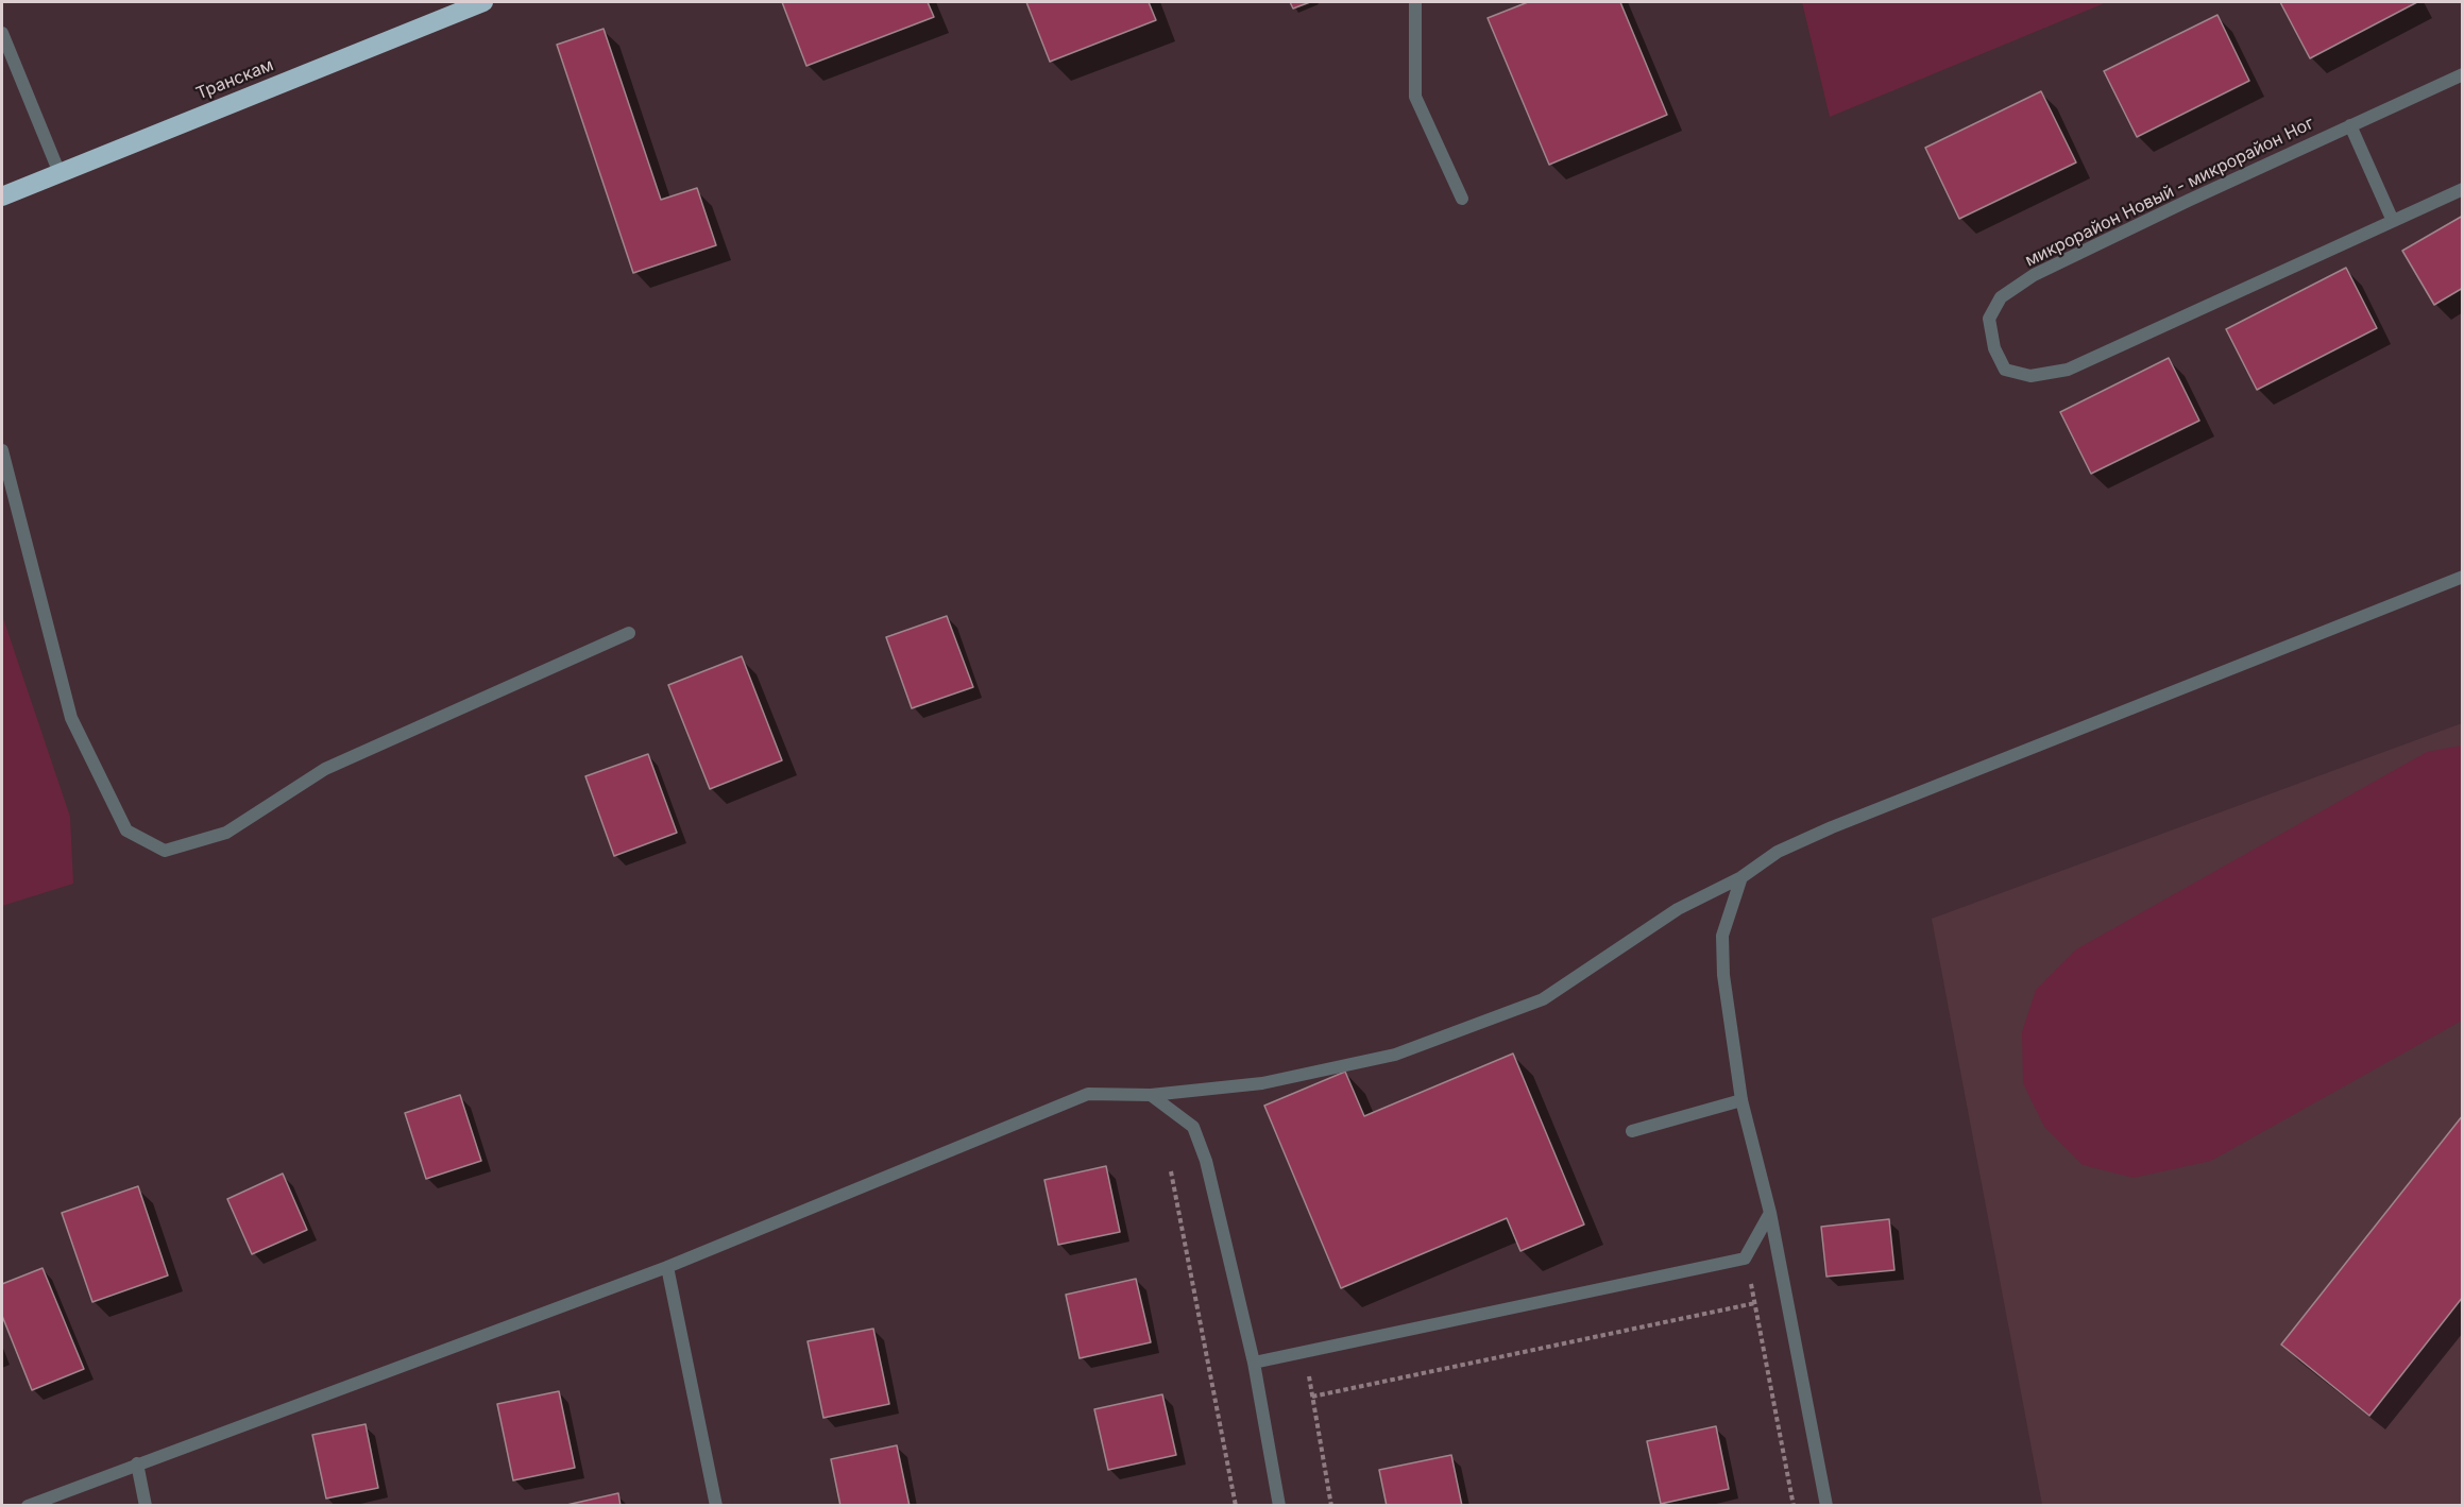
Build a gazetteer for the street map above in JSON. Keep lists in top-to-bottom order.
{
  "streets": {
    "highway": ["Транскам"],
    "street": ["микрорайон Новый - микрорайон Ног"]
  }
}
